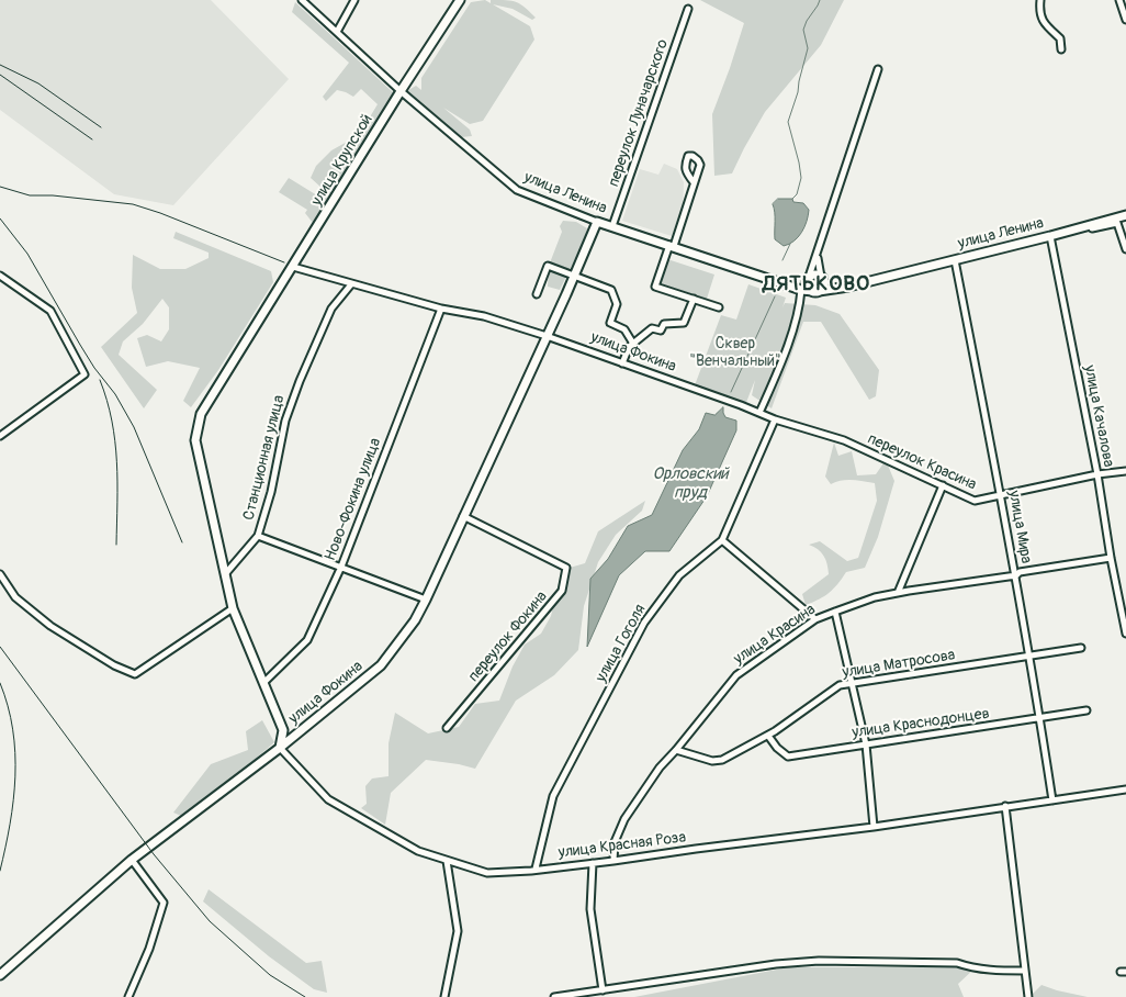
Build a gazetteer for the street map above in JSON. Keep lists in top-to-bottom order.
{
  "streets": {
    "main road": ["улица Крупской", "улица Ленина", "улица Фокина"],
    "street": [
      "переулок Луначарского",
      "улица Качалова",
      "Станционная улица",
      "переулок Красина",
      "Ново-Фокина улица",
      "улица Мира",
      "улица Красина",
      "переулок Фокина",
      "улица Гоголя",
      "улица Матросова",
      "улица Краснодонцев",
      "улица Красная Роза"
    ]
  },
  "crossings": [
    ["переулок Луначарского", "улица Ленина"],
    ["улица Крупской", "улица Ленина"],
    ["улица Крупской", "Станционная улица"],
    ["улица Ленина", "улица Фокина"],
    ["улица Ленина", "улица Качалова"],
    ["улица Ленина", "улица Мира"],
    ["улица Фокина", "переулок Красина"],
    ["улица Фокина", "переулок Фокина"],
    ["улица Фокина", "улица Красная Роза"],
    ["улица Качалова", "переулок Красина"],
    ["улица Качалова", "улица Красина"],
    ["переулок Красина", "улица Мира"],
    ["переулок Красина", "улица Гоголя"],
    ["улица Мира", "улица Красина"],
    ["улица Мира", "улица Матросова"],
    ["улица Мира", "улица Краснодонцев"],
    ["улица Мира", "улица Красная Роза"],
    ["улица Красина", "улица Матросова"],
    ["улица Красина", "улица Красная Роза"],
    ["улица Гоголя", "улица Красная Роза"],
    ["улица Матросова", "улица Краснодонцев"]
  ],
  "districts": ["ДЯТЬКОВО"],
  "water": ["Орловский пруд"],
  "parks": ["Сквер \"Венчальный\""]
}
